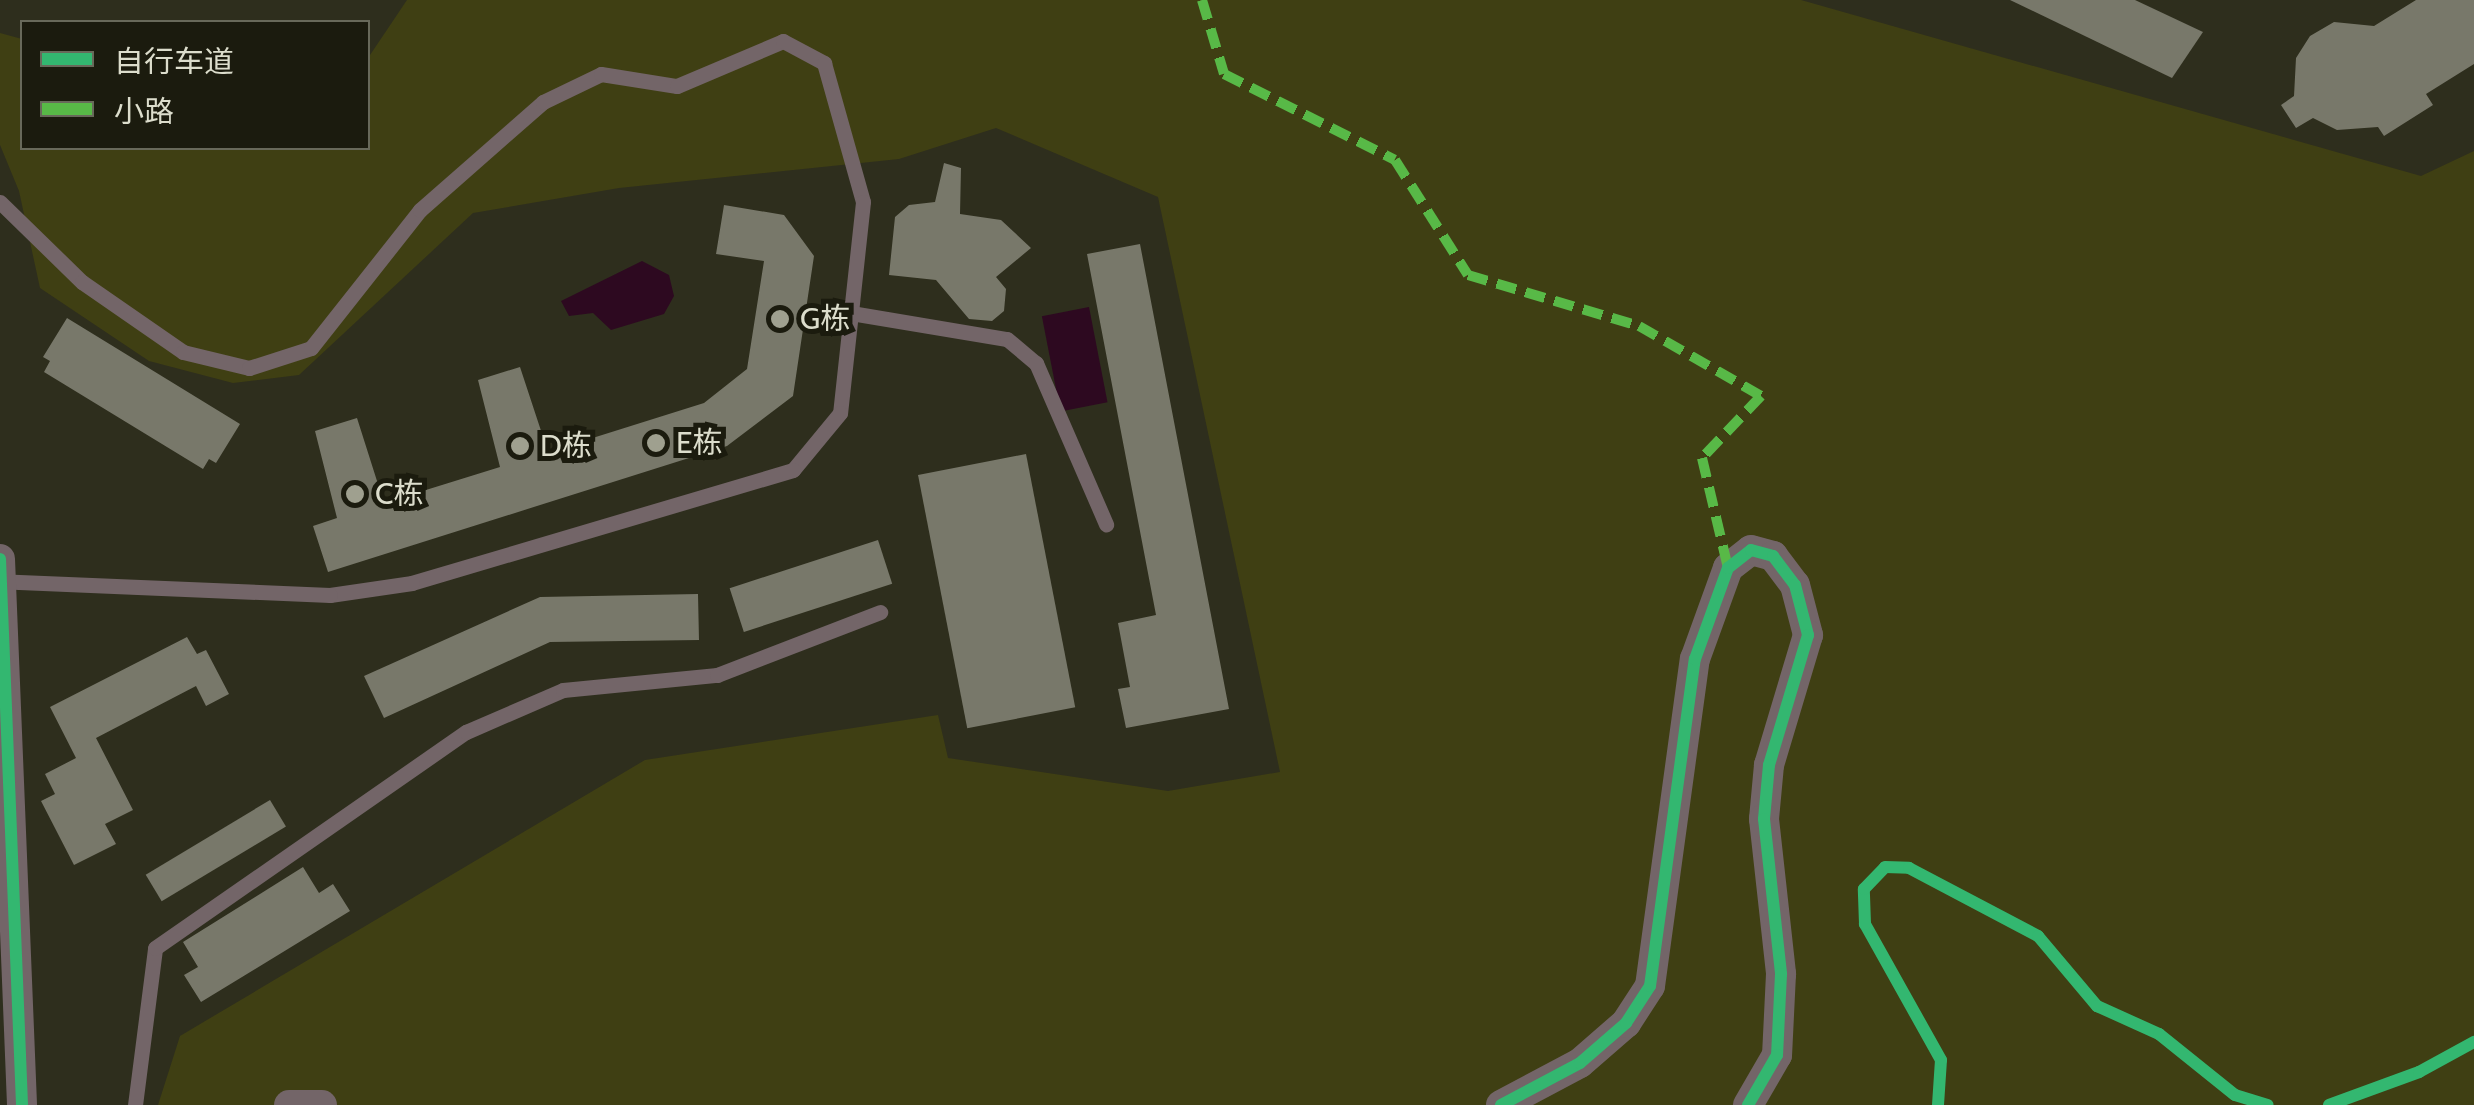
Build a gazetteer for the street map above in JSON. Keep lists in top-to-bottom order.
{
  "places": [
    "G栋",
    "E栋",
    "D栋",
    "C栋"
  ],
  "legend": ["自行车道", "小路"]
}
